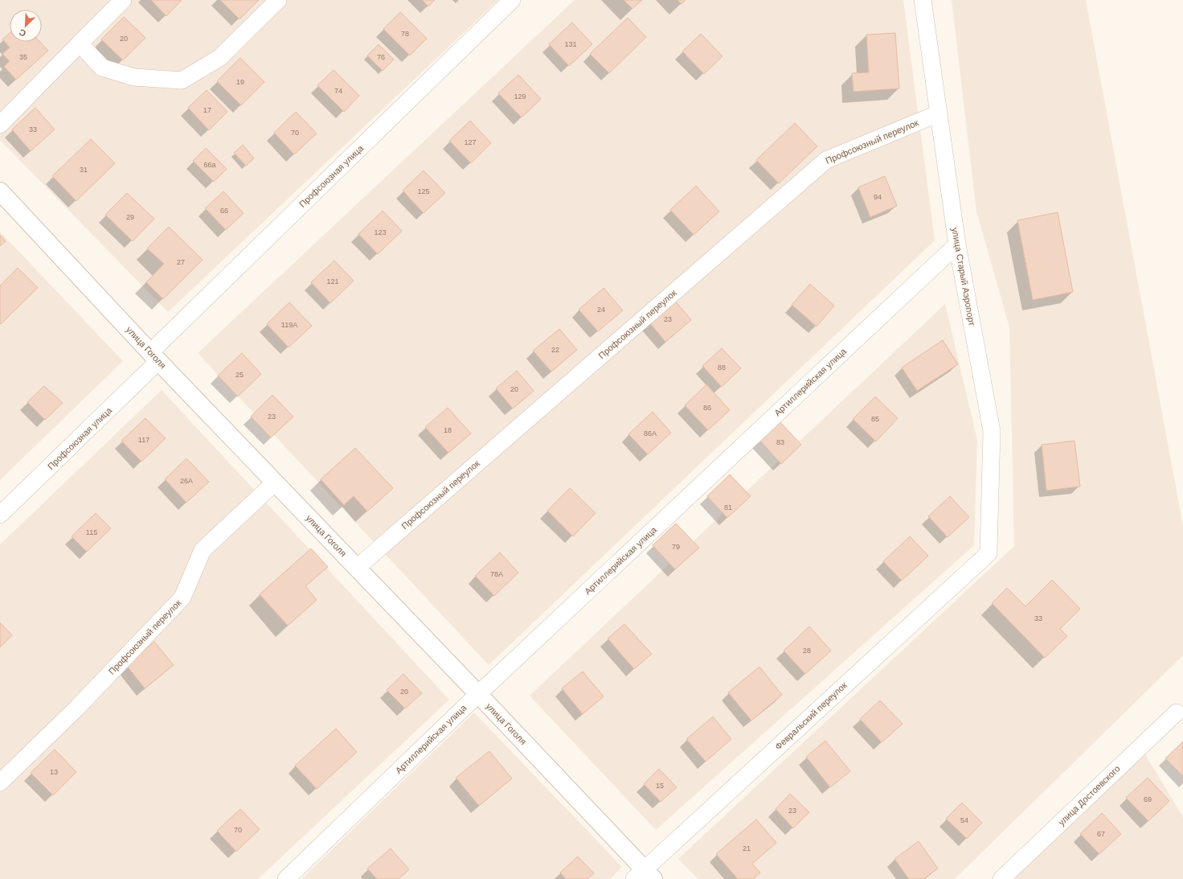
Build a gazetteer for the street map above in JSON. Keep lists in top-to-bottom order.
{
  "streets": {
    "main road": ["улица Гоголя"],
    "street": [
      "Профсоюзный переулок",
      "Профсоюзная улица",
      "улица Старый Аэропорт",
      "Артиллерийская улица",
      "Февральский переулок",
      "улица Достоевского"
    ]
  },
  "crossings": [
    ["Профсоюзный переулок", "улица Старый Аэропорт"],
    ["Профсоюзный переулок", "улица Гоголя"],
    ["Профсоюзная улица", "улица Гоголя"],
    ["улица Старый Аэропорт", "Артиллерийская улица"],
    ["улица Старый Аэропорт", "Февральский переулок"],
    ["улица Гоголя", "Артиллерийская улица"],
    ["улица Гоголя", "Февральский переулок"]
  ],
  "house_numbers": [
    "78",
    "20",
    "131",
    "35",
    "76",
    "19",
    "74",
    "129",
    "17",
    "33",
    "70",
    "127",
    "66а",
    "31",
    "125",
    "94",
    "66",
    "29",
    "123",
    "27",
    "121",
    "24",
    "23",
    "119А",
    "22",
    "88",
    "25",
    "20",
    "86",
    "23",
    "85",
    "18",
    "86А",
    "117",
    "83",
    "26А",
    "81",
    "115",
    "79",
    "78А",
    "33",
    "28",
    "20",
    "13",
    "15",
    "69",
    "23",
    "54",
    "70",
    "67",
    "21"
  ],
  "north": "bottom left"
}
